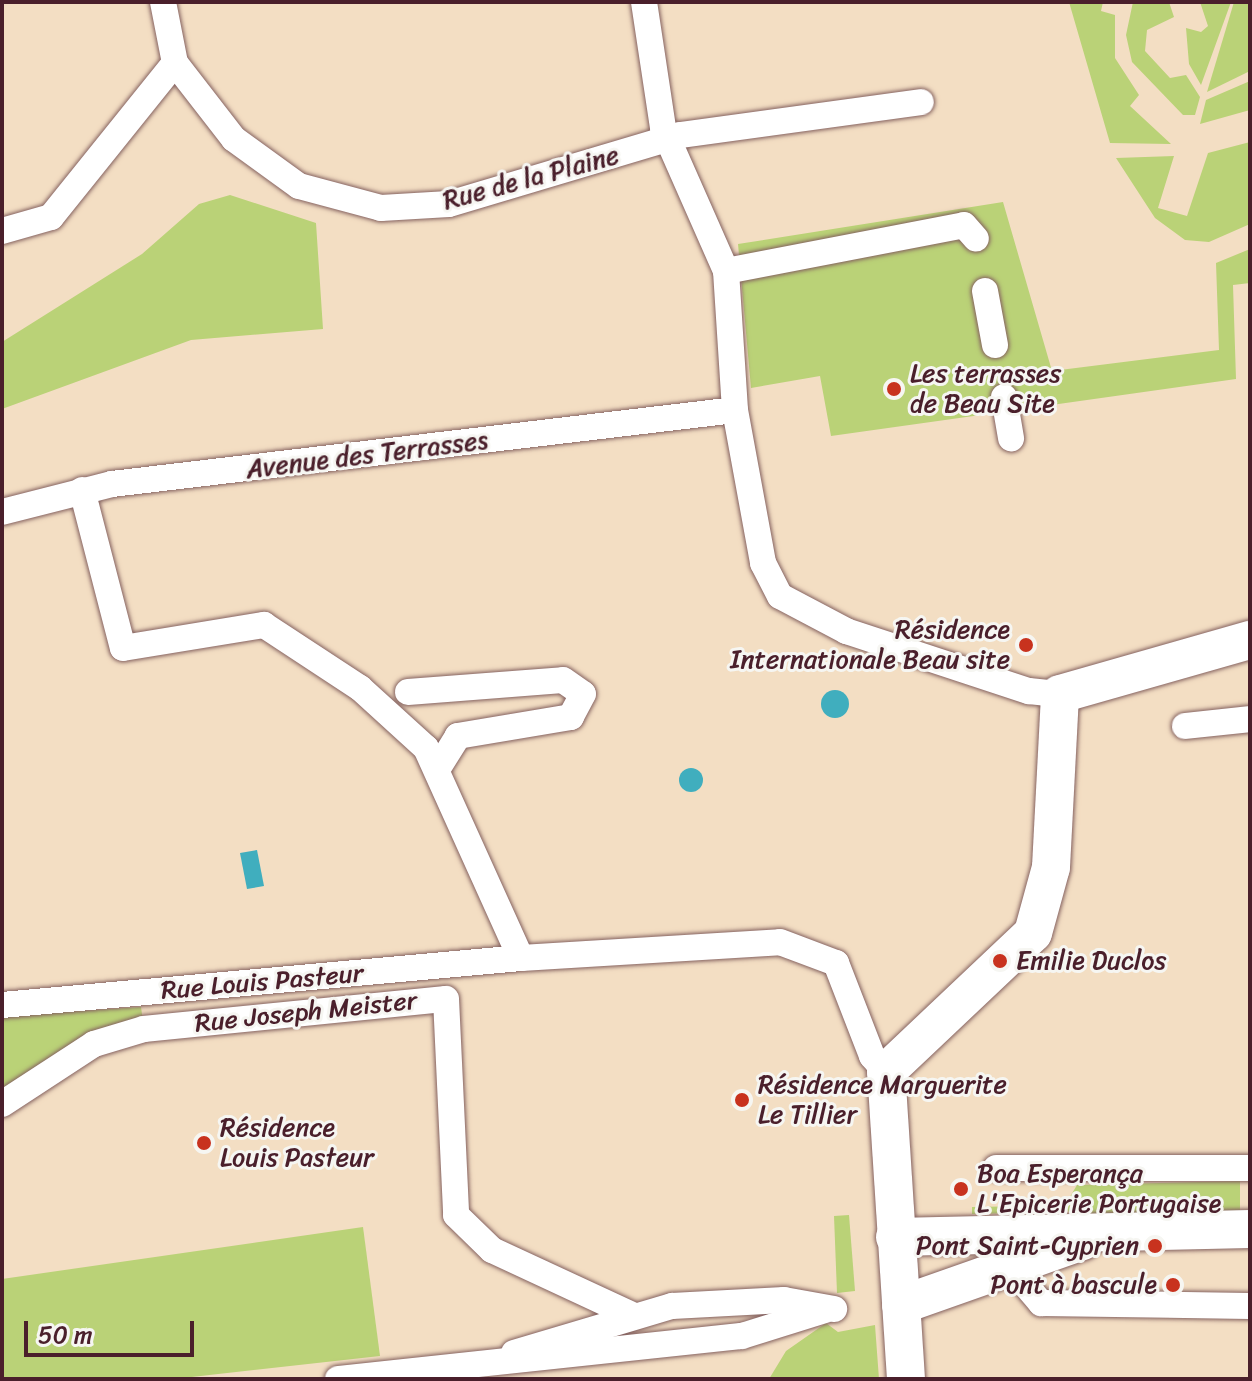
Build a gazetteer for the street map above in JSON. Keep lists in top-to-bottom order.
{
  "streets": {
    "street": [
      "Rue de la Plaine",
      "Avenue des Terrasses",
      "Rue Louis Pasteur",
      "Rue Joseph Meister"
    ]
  },
  "places": [
    "Les terrasses de Beau Site",
    "Résidence Internationale Beau site",
    "Emilie Duclos",
    "Résidence Marguerite Le Tillier",
    "Résidence Louis Pasteur",
    "Boa Esperança L'Epicerie Portugaise",
    "Pont Saint-Cyprien",
    "Pont à bascule"
  ],
  "scale_bar": "50 m"
}
